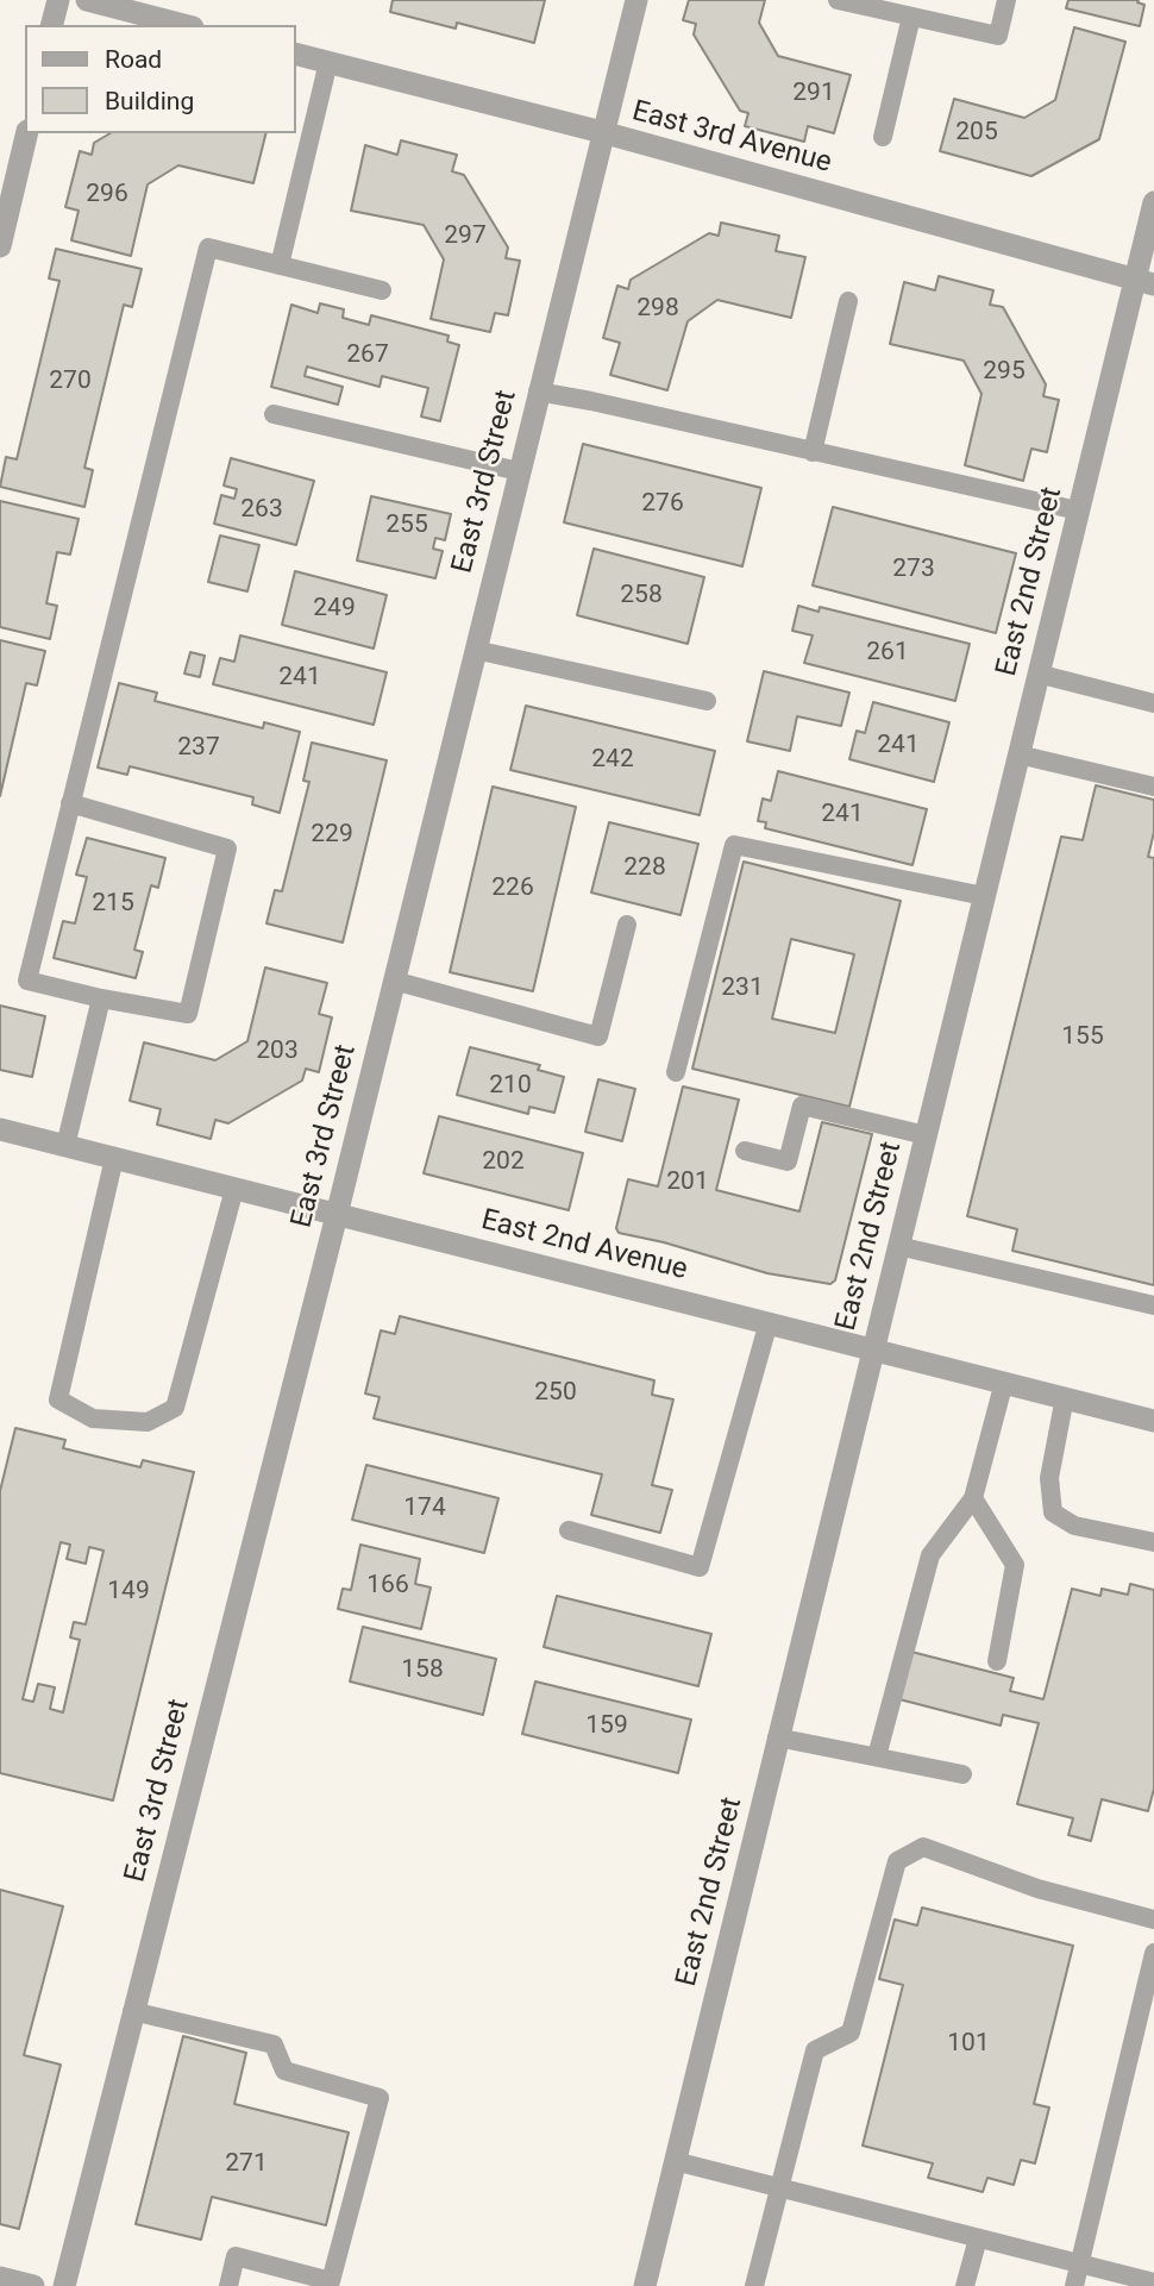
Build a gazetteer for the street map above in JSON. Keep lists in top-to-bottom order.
{
  "streets": {
    "street": [
      "East 3rd Avenue",
      "East 3rd Street",
      "East 2nd Street",
      "East 2nd Avenue"
    ]
  },
  "crossings": [
    ["East 3rd Avenue", "East 3rd Street"],
    ["East 3rd Avenue", "East 2nd Street"],
    ["East 3rd Street", "East 2nd Avenue"],
    ["East 2nd Street", "East 2nd Avenue"]
  ],
  "house_numbers": [
    "291",
    "205",
    "296",
    "297",
    "298",
    "267",
    "295",
    "270",
    "276",
    "263",
    "255",
    "273",
    "258",
    "249",
    "261",
    "241",
    "241",
    "237",
    "242",
    "241",
    "229",
    "228",
    "226",
    "215",
    "231",
    "155",
    "203",
    "210",
    "202",
    "201",
    "250",
    "174",
    "166",
    "149",
    "158",
    "159",
    "101",
    "271"
  ],
  "legend": ["Road", "Building"]
}
